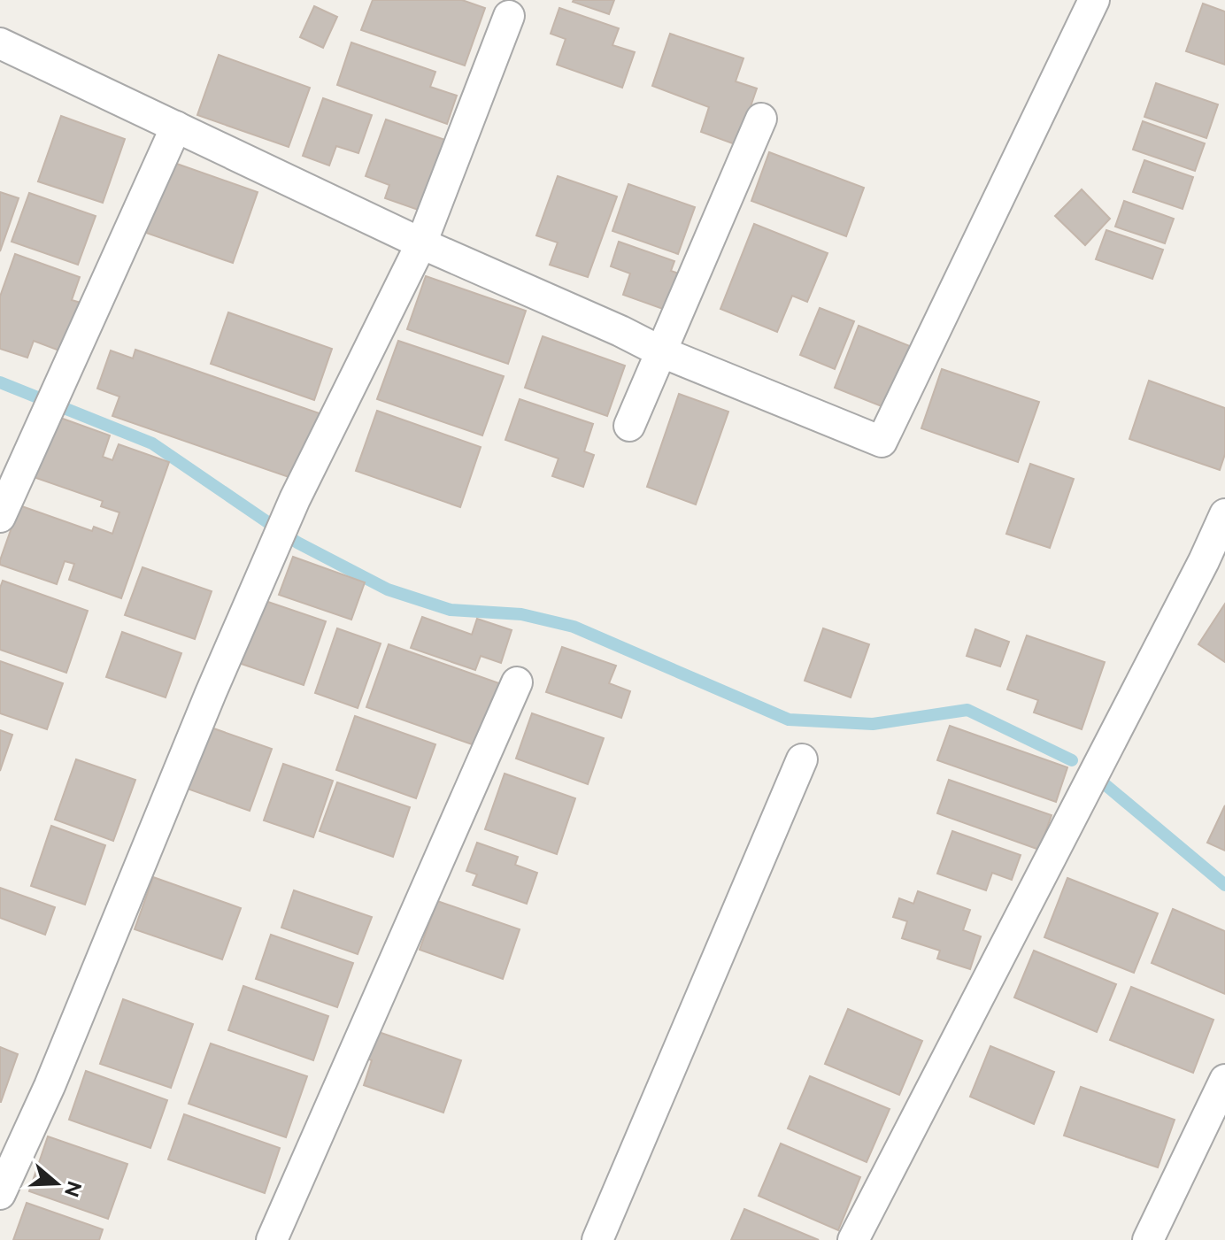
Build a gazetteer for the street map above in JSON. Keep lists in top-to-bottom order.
{
  "north": "right"
}
